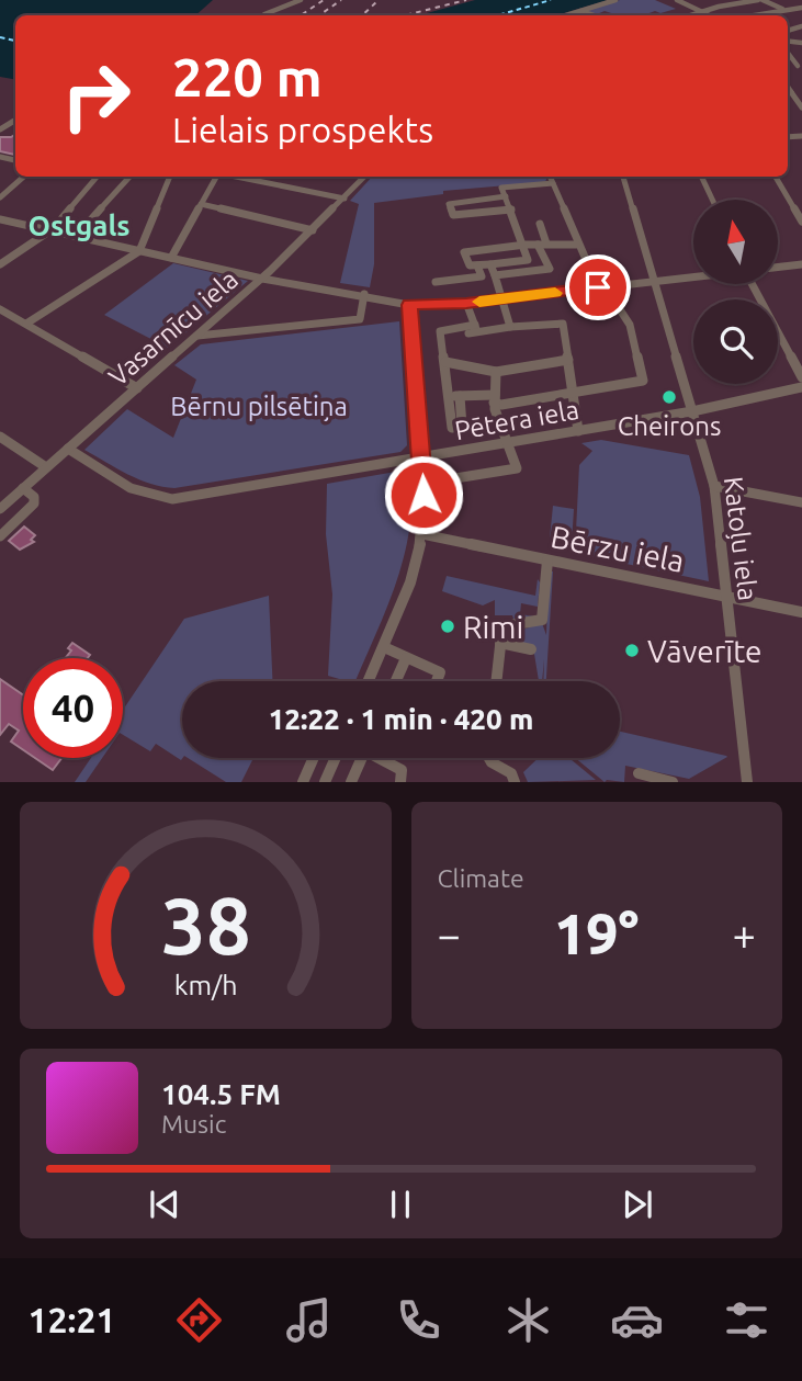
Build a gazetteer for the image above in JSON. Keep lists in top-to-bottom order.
{
  "streets": {
    "street": [
      "Vasarnīcu iela",
      "Pētera iela",
      "Katoļu iela",
      "Bērzu iela"
    ]
  },
  "crossings": [
    ["Vasarnīcu iela", "Pētera iela"],
    ["Pētera iela", "Katoļu iela"],
    ["Katoļu iela", "Bērzu iela"]
  ],
  "districts": ["Ostgals"],
  "parks": ["Bērnu pilsētiņa"],
  "places": ["Cheirons", "Rimi", "Vāverīte"],
  "north": "top",
  "page": {
    "turn": ["220 m", "Lielais prospekts"],
    "limit": "40",
    "trip": "12:22 · 1 min · 420 m",
    "tile": "Climate",
    "heat": ["−", "19°", "+"],
    "song": ["104.5 FM", "Music"],
    "tabs": "12:21",
    "gauge": ["38", "km/h"]
  }
}
